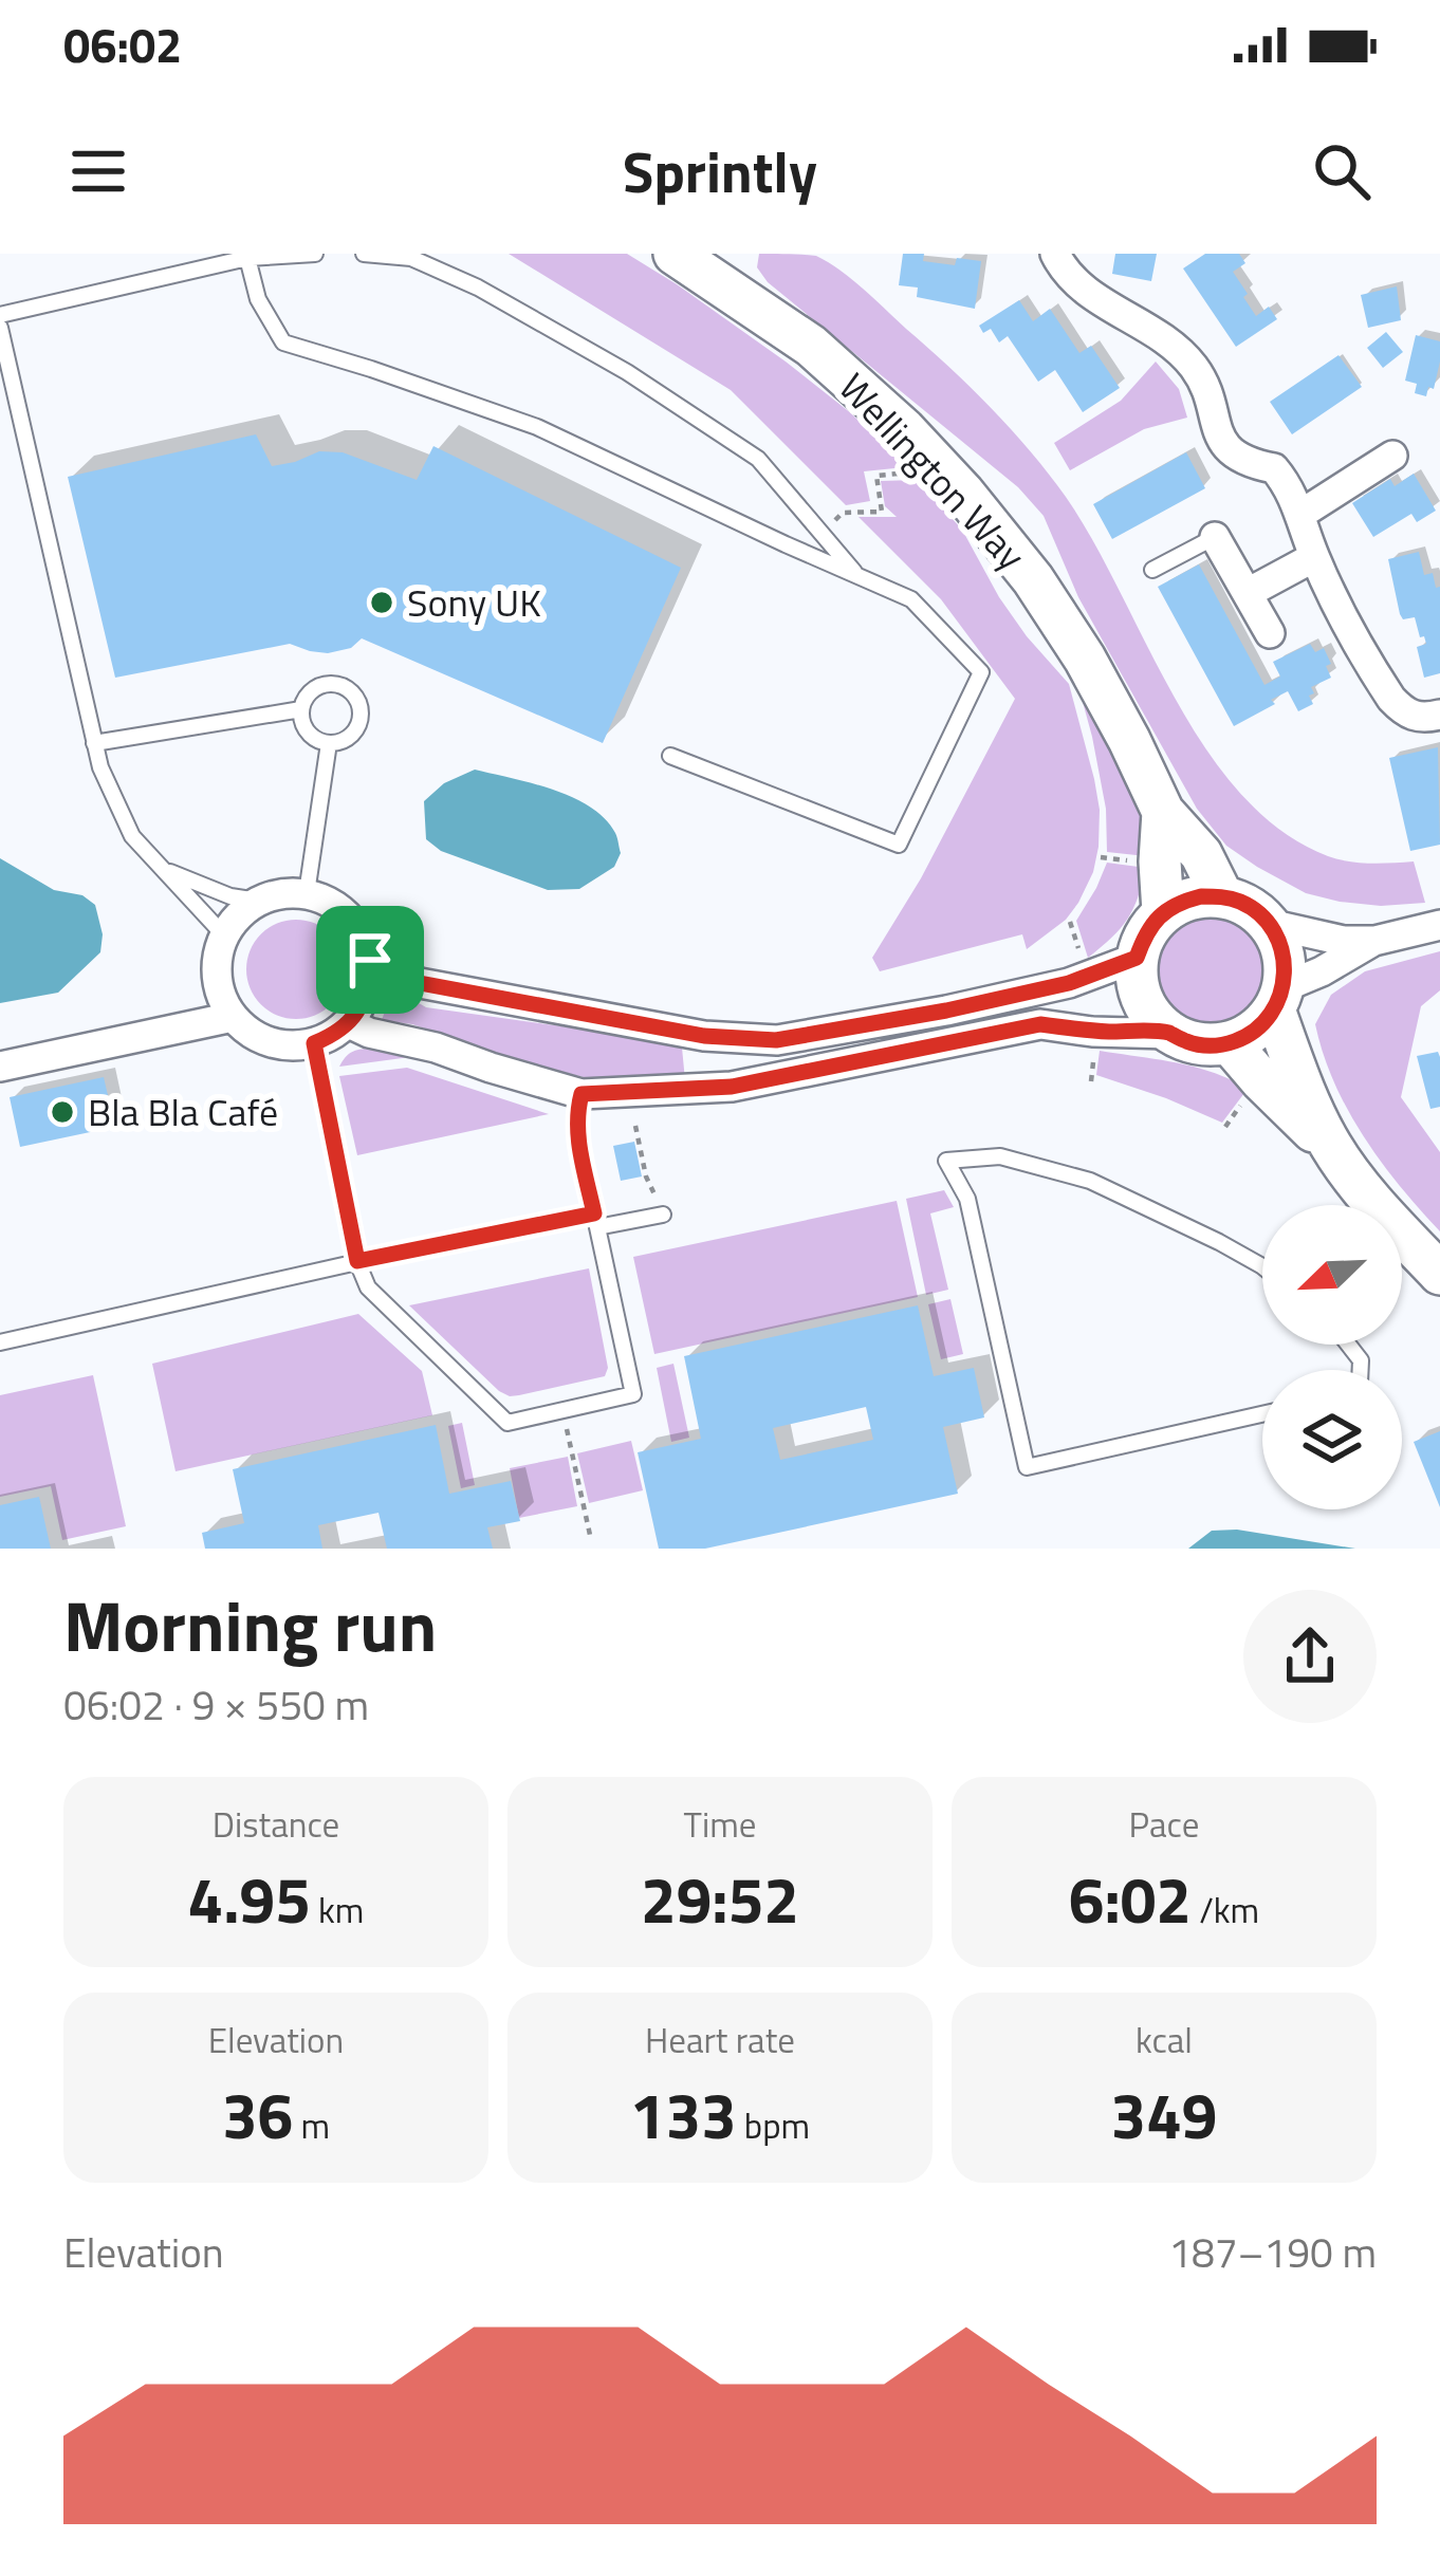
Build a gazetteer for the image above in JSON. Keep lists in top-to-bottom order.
{
  "streets": {
    "street": ["Wellington Way"]
  },
  "places": ["Sony UK", "Bla Bla Café"],
  "north": "bottom left",
  "page": {
    "status": "06:02",
    "header": "Sprintly",
    "heading": ["Morning run", "06:02 · 9 × 550 m"],
    "stats": [
      ["Distance", "4.95 km"],
      ["Time", "29:52"],
      ["Pace", "6:02 /km"],
      ["Elevation", "36 m"],
      ["Heart rate", "133 bpm"],
      ["kcal", "349"]
    ],
    "chart": ["Elevation", "187–190 m"]
  }
}
